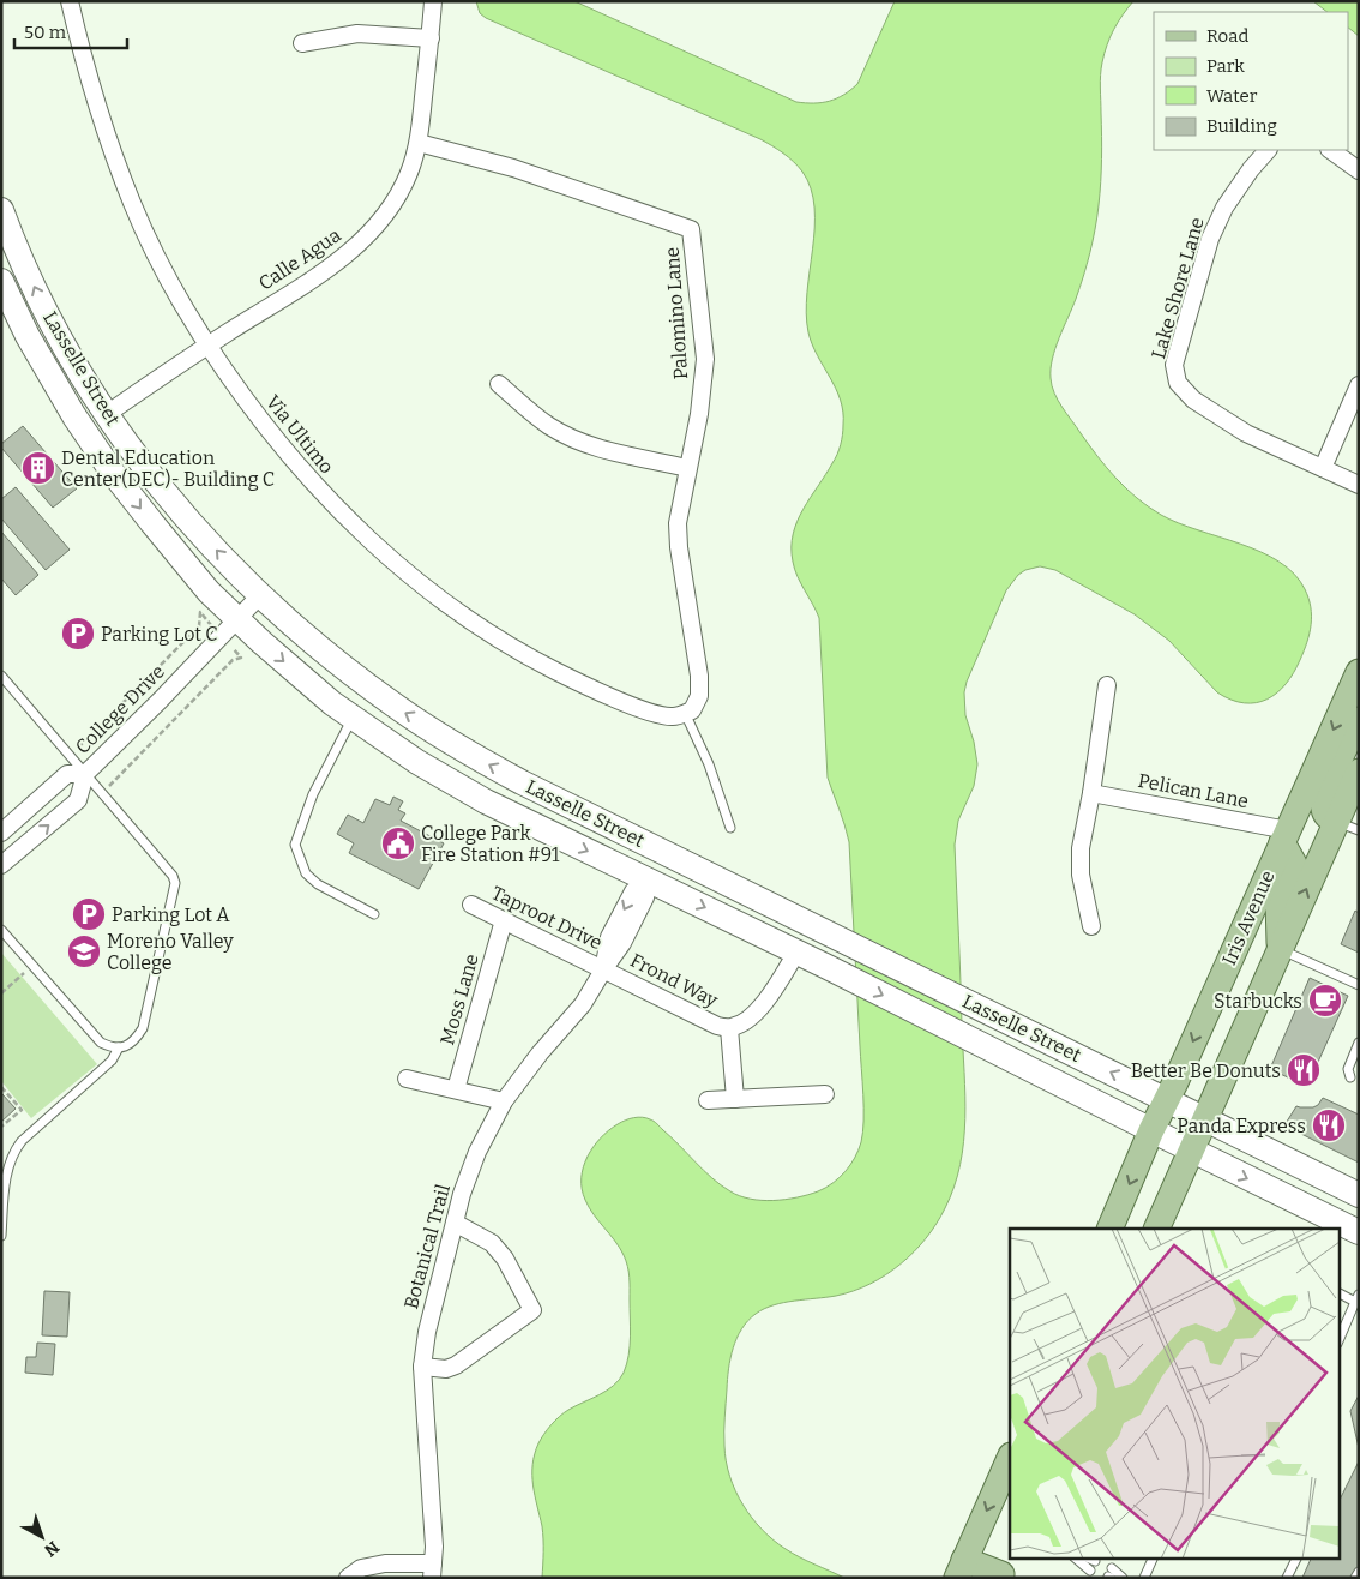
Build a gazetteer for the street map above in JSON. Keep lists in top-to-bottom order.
{
  "streets": {
    "main road": ["Lasselle Street", "Iris Avenue"],
    "street": [
      "Calle Agua",
      "Lake Shore Lane",
      "Palomino Lane",
      "Via Ultimo",
      "College Drive",
      "Pelican Lane",
      "Taproot Drive",
      "Frond Way",
      "Moss Lane",
      "Botanical Trail"
    ]
  },
  "crossings": [
    ["Calle Agua", "Palomino Lane"],
    ["Calle Agua", "Lasselle Street"],
    ["Calle Agua", "Via Ultimo"],
    ["Palomino Lane", "Via Ultimo"],
    ["Lasselle Street", "College Drive"],
    ["Lasselle Street", "Iris Avenue"],
    ["Lasselle Street", "Frond Way"],
    ["Lasselle Street", "Botanical Trail"],
    ["Pelican Lane", "Iris Avenue"],
    ["Taproot Drive", "Frond Way"],
    ["Taproot Drive", "Moss Lane"],
    ["Taproot Drive", "Botanical Trail"],
    ["Frond Way", "Botanical Trail"]
  ],
  "places": {
    "building": ["Dental Education Center(DEC)- Building C"],
    "parking": ["Parking Lot C", "Parking Lot A"],
    "public building": ["College Park Fire Station #91"],
    "school or university": ["Moreno Valley College"],
    "cafe": ["Starbucks"],
    "restaurant": ["Better Be Donuts", "Panda Express"]
  },
  "legend": [
    "Road",
    "Park",
    "Water",
    "Building"
  ],
  "scale_bar": "50 m",
  "north": "bottom right"
}
